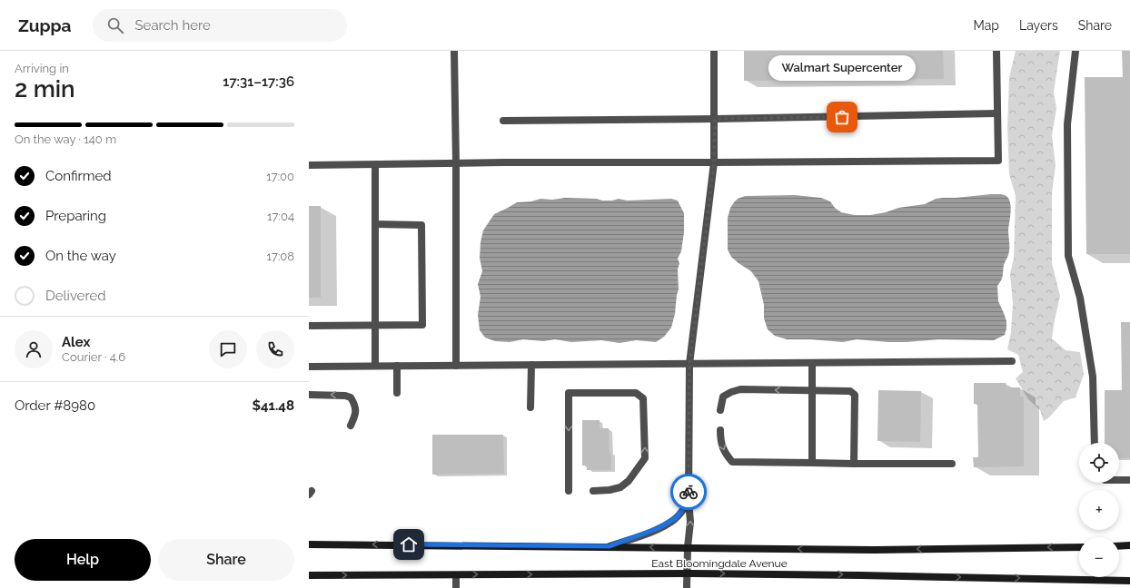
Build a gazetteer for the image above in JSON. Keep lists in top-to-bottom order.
{
  "streets": {
    "main road": ["East Bloomingdale Avenue"]
  },
  "places": ["Walmart Supercenter"],
  "page": {
    "header": "Zuppa",
    "search": "Search here",
    "nav": ["Map", "Layers", "Share"],
    "heading": ["2 min", "Arriving in", "17:31–17:36"],
    "panel": [
      "Alex",
      "Courier · 4.6",
      "Order #8980",
      "$41.48"
    ],
    "bubble": "Walmart Supercenter",
    "bar": "On the way · 140 m",
    "list": [
      ["Confirmed", "17:00"],
      ["Preparing", "17:04"],
      ["On the way", "17:08"],
      "Delivered"
    ],
    "map_buttons": ["+", "−"],
    "buttons": ["Help", "Share"]
  }
}
